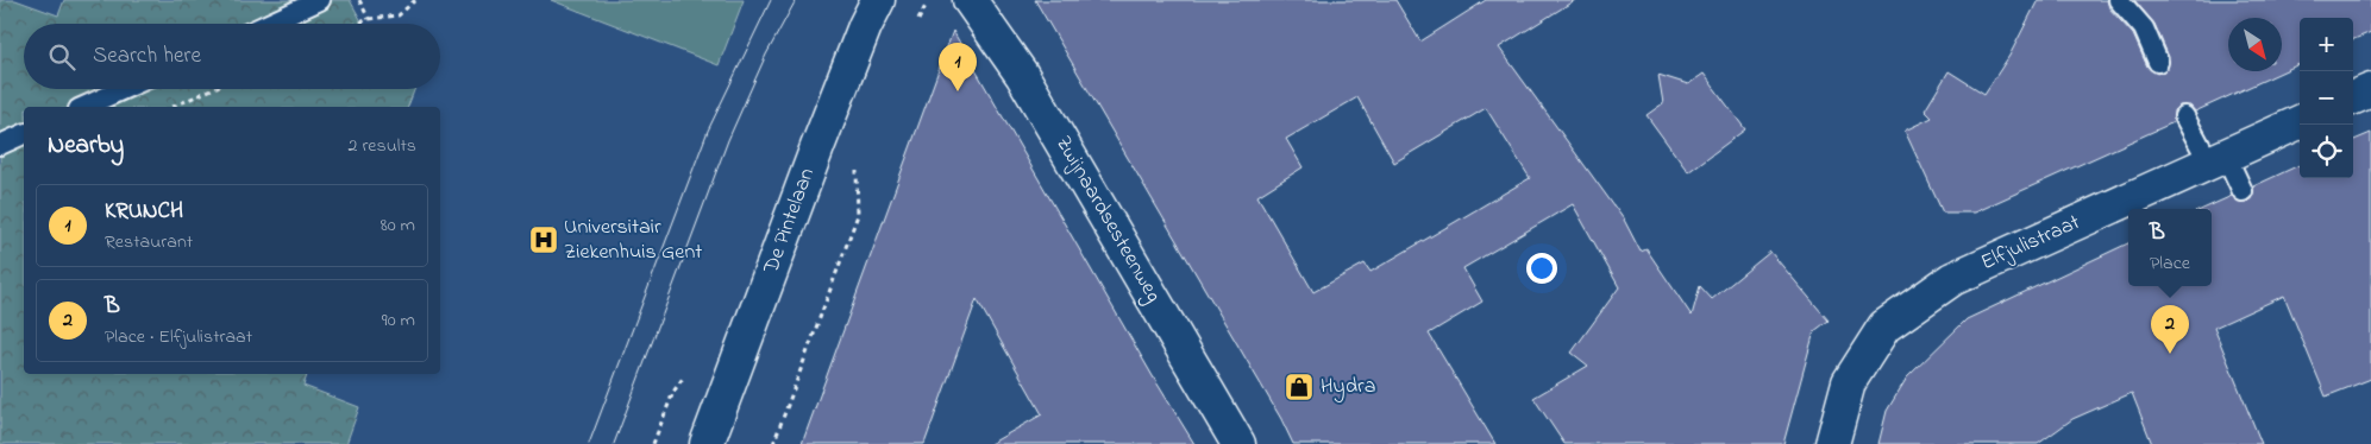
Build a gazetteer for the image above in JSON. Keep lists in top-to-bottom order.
{
  "streets": {
    "street": ["Zwijnaardsesteenweg", "De Pintelaan", "Elfjulistraat"]
  },
  "places": {
    "hospital": ["Universitair Ziekenhuis Gent"],
    "shop": ["Hydra"]
  },
  "north": "bottom right",
  "page": {
    "map_buttons": ["+", "−"],
    "search": "Search here",
    "pins": ["1", "2"],
    "heading": ["Nearby", "2 results"],
    "list": [
      {
        "mark": "1",
        "name": "KRUNCH",
        "note": "Restaurant",
        "value": "80 m"
      },
      {
        "mark": "2",
        "name": "B",
        "note": "Place · Elfjulistraat",
        "value": "90 m"
      }
    ],
    "popup": ["B", "Place"]
  }
}
